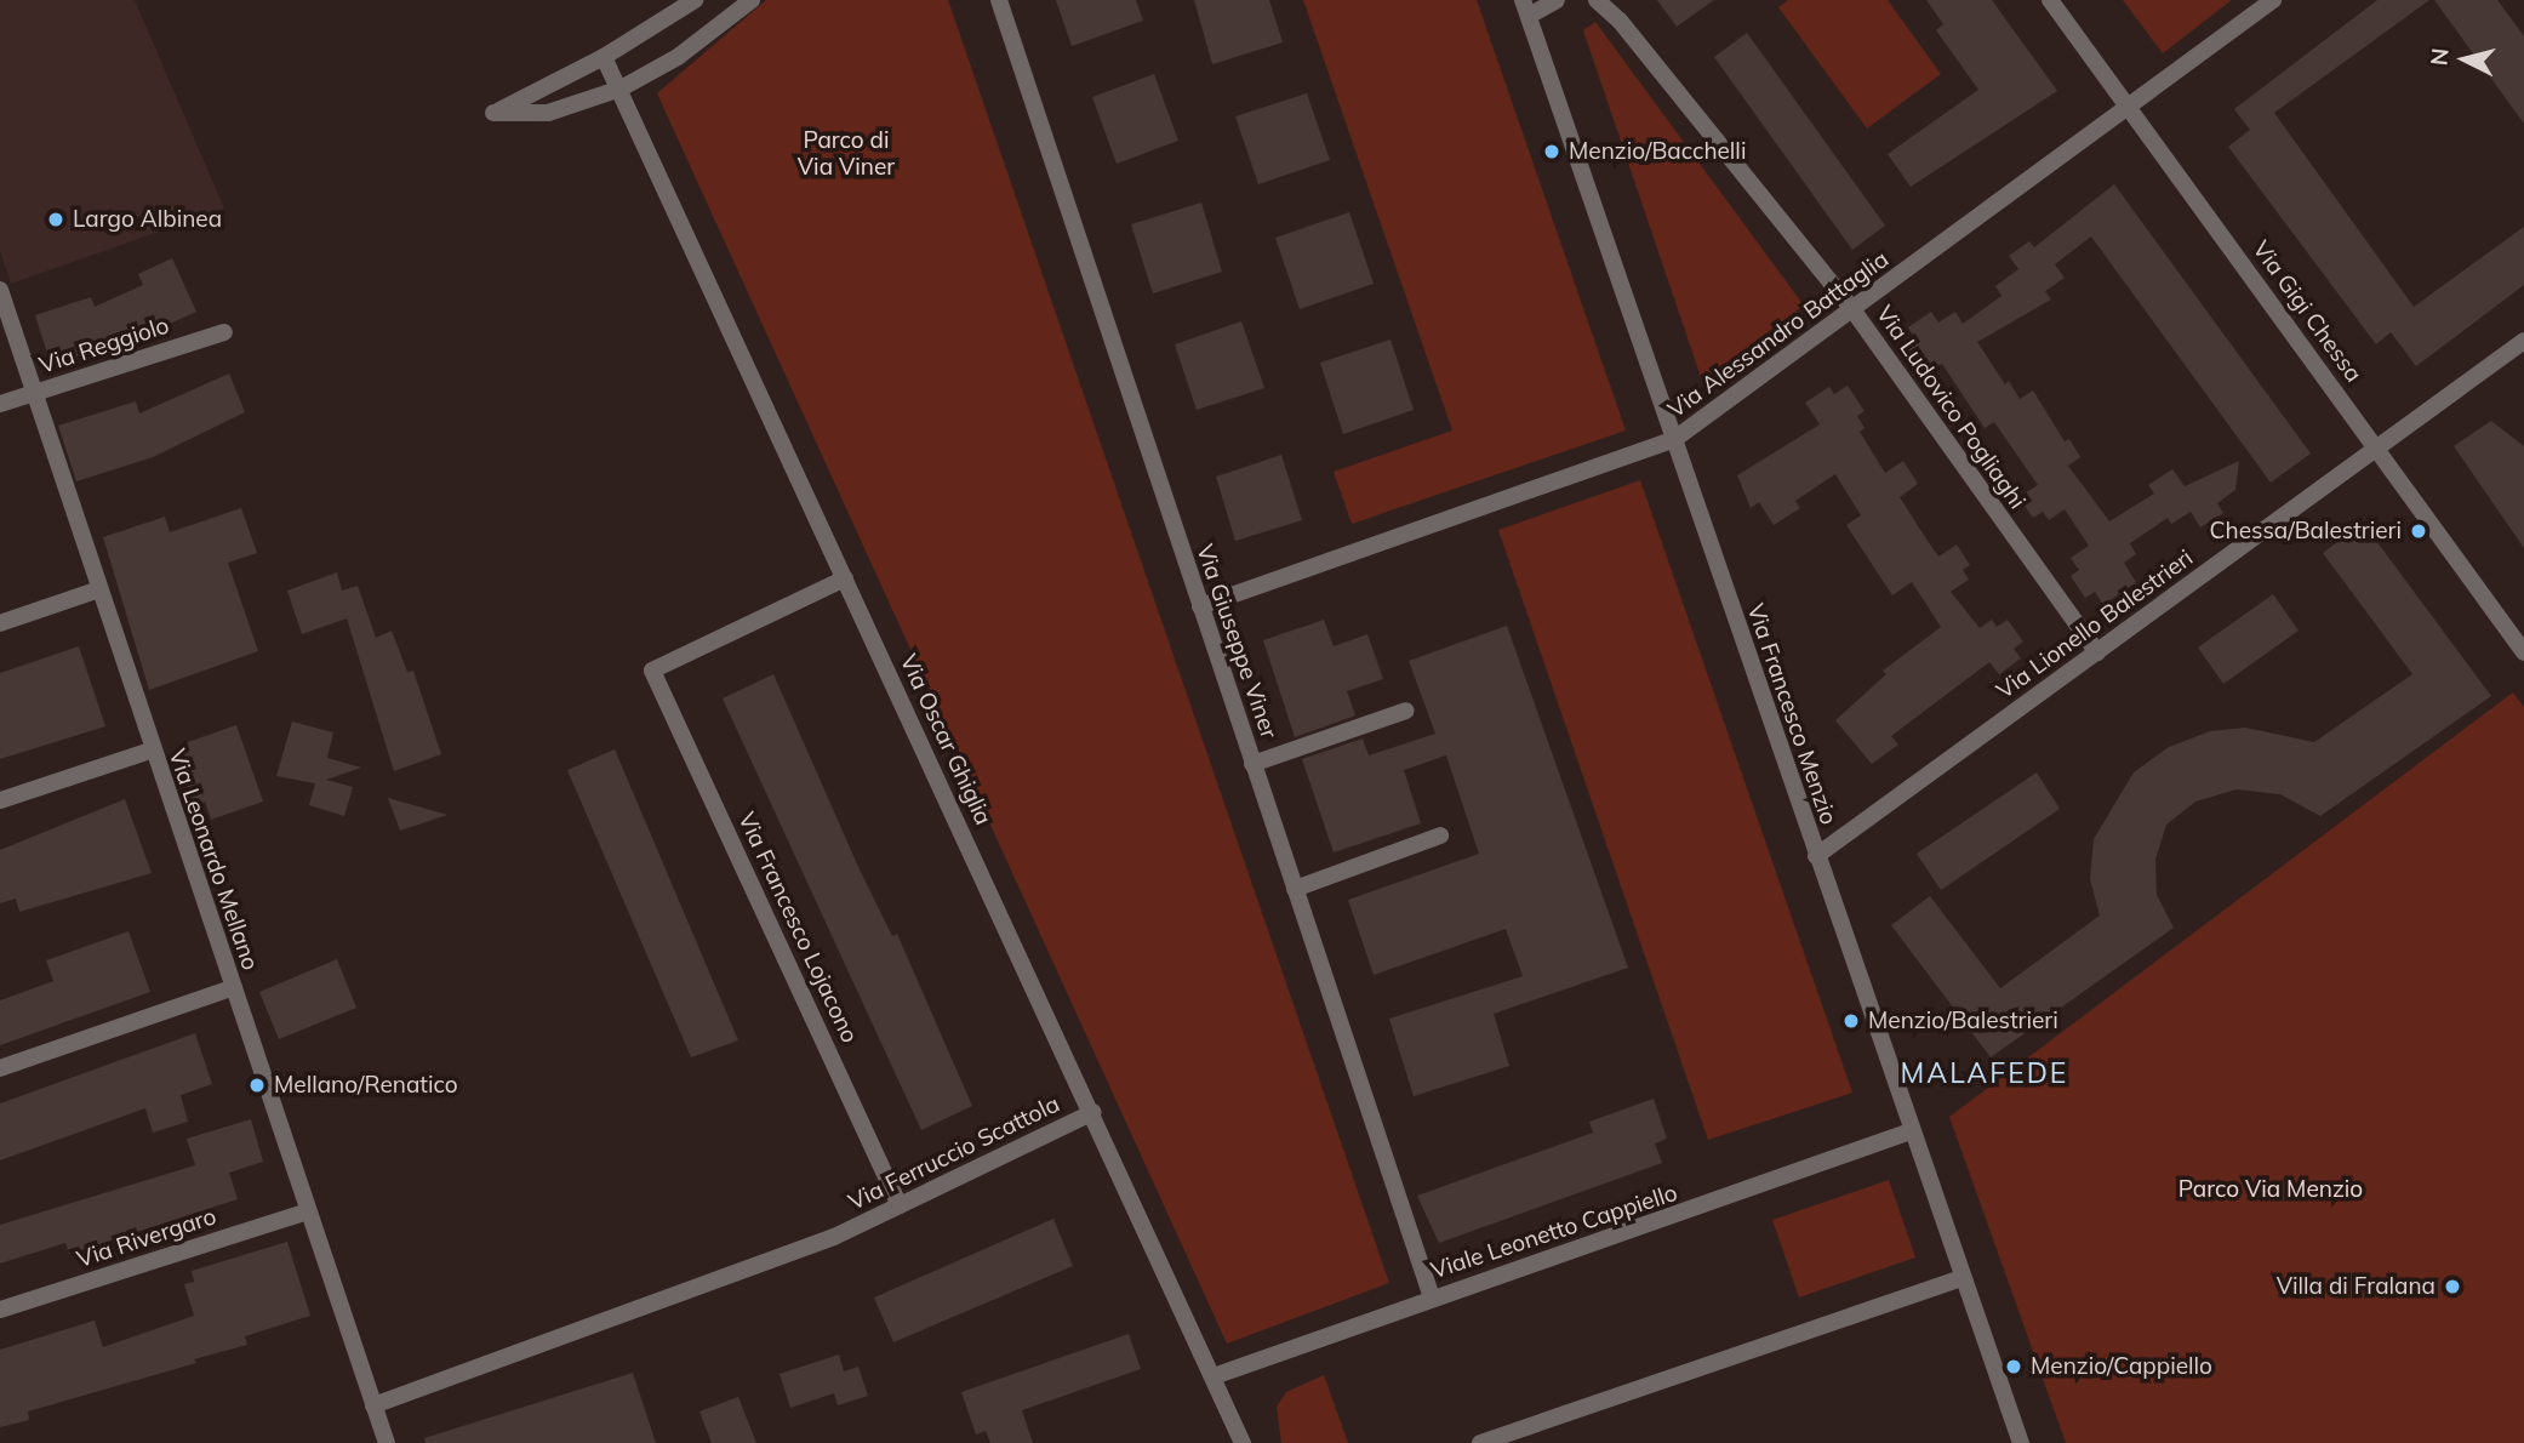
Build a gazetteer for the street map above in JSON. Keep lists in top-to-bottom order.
{
  "streets": {
    "street": [
      "Via Gigi Chessa",
      "Via Alessandro Battaglia",
      "Via Reggiolo",
      "Via Ludovico Pogliaghi",
      "Via Lionello Balestrieri",
      "Via Giuseppe Viner",
      "Via Francesco Menzio",
      "Via Oscar Ghiglia",
      "Via Leonardo Mellano",
      "Via Francesco Lojacono",
      "Via Ferruccio Scattola",
      "Viale Leonetto Cappiello",
      "Via Rivergaro"
    ]
  },
  "crossings": [
    ["Via Gigi Chessa", "Via Alessandro Battaglia"],
    ["Via Gigi Chessa", "Via Lionello Balestrieri"],
    ["Via Alessandro Battaglia", "Via Ludovico Pogliaghi"],
    ["Via Alessandro Battaglia", "Via Giuseppe Viner"],
    ["Via Alessandro Battaglia", "Via Francesco Menzio"],
    ["Via Reggiolo", "Via Leonardo Mellano"],
    ["Via Ludovico Pogliaghi", "Via Lionello Balestrieri"],
    ["Via Lionello Balestrieri", "Via Francesco Menzio"],
    ["Via Giuseppe Viner", "Viale Leonetto Cappiello"],
    ["Via Francesco Menzio", "Viale Leonetto Cappiello"],
    ["Via Oscar Ghiglia", "Via Francesco Lojacono"],
    ["Via Oscar Ghiglia", "Via Ferruccio Scattola"],
    ["Via Oscar Ghiglia", "Viale Leonetto Cappiello"],
    ["Via Leonardo Mellano", "Via Ferruccio Scattola"],
    ["Via Leonardo Mellano", "Via Rivergaro"],
    ["Via Francesco Lojacono", "Via Ferruccio Scattola"]
  ],
  "districts": ["MALAFEDE"],
  "parks": ["Parco di Via Viner", "Parco Via Menzio"],
  "places": [
    "Menzio/Bacchelli",
    "Largo Albinea",
    "Chessa/Balestrieri",
    "Menzio/Balestrieri",
    "Mellano/Renatico",
    "Villa di Fralana",
    "Menzio/Cappiello"
  ],
  "north": "left"
}
